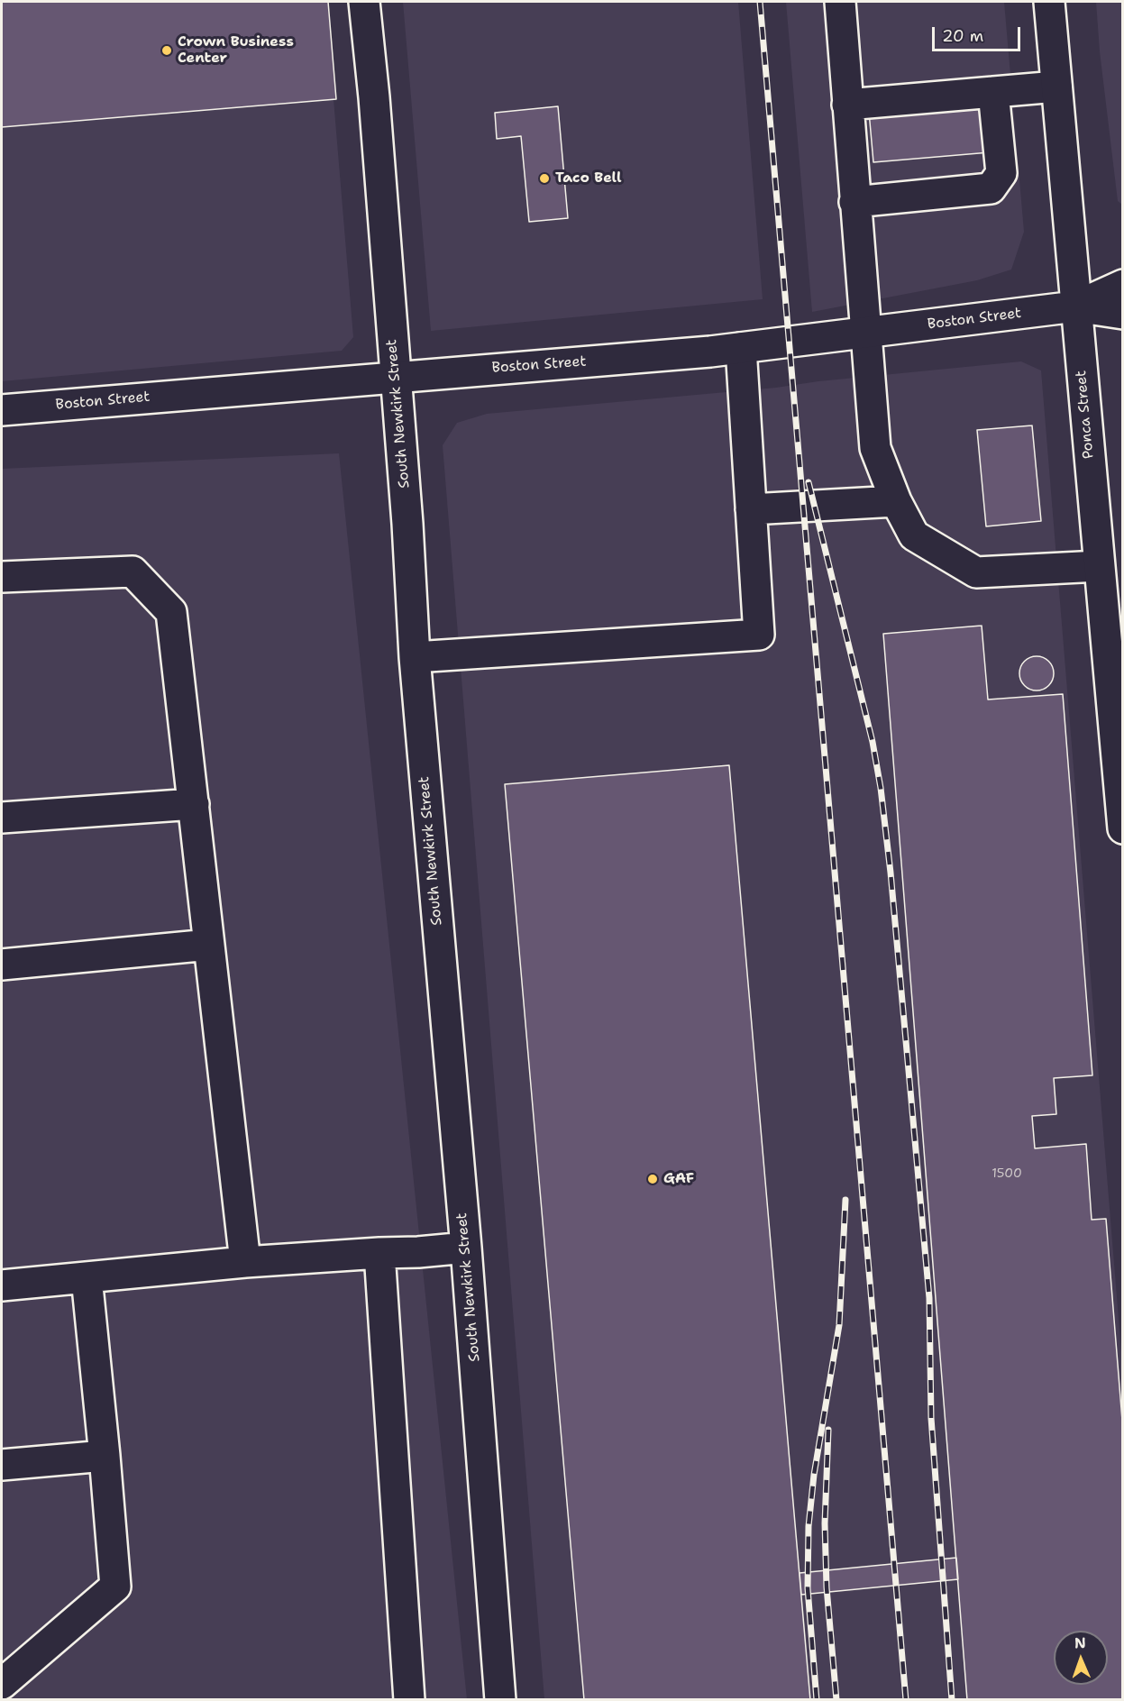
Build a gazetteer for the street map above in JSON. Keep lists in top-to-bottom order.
{
  "streets": {
    "main road": ["Boston Street", "South Newkirk Street", "Ponca Street"]
  },
  "crossings": [
    ["Boston Street", "South Newkirk Street"],
    ["Boston Street", "Ponca Street"]
  ],
  "places": ["Crown Business Center", "Taco Bell", "GAF"],
  "house_numbers": ["1500"],
  "scale_bar": "20 m",
  "north": "top"
}
